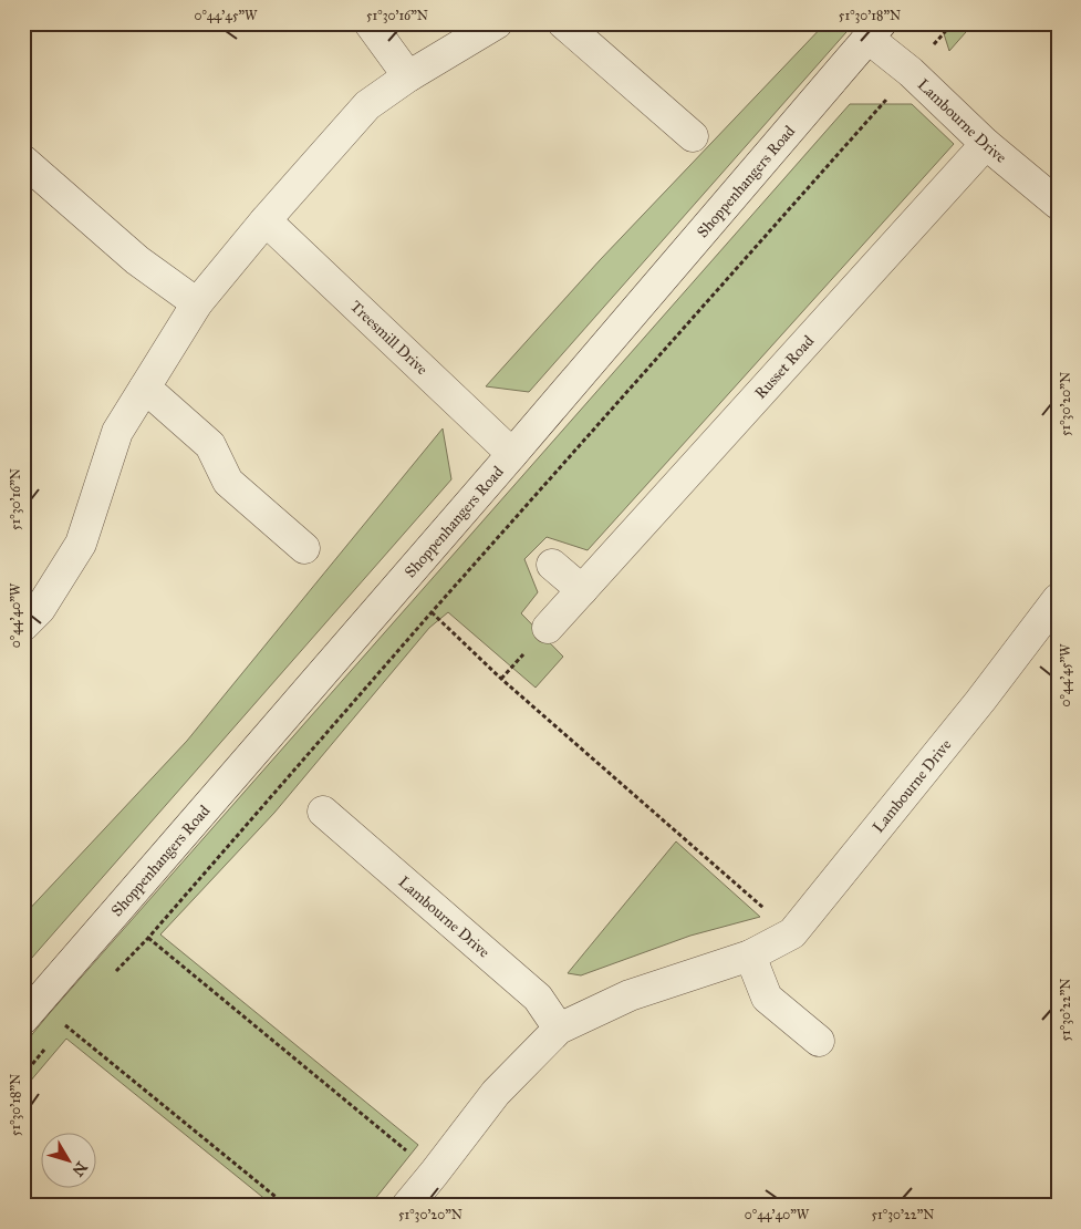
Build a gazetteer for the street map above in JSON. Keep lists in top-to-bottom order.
{
  "streets": {
    "street": [
      "Lambourne Drive",
      "Shoppenhangers Road",
      "Treesmill Drive",
      "Russet Road"
    ]
  },
  "crossings": [
    ["Lambourne Drive", "Shoppenhangers Road"],
    ["Lambourne Drive", "Russet Road"],
    ["Shoppenhangers Road", "Treesmill Drive"]
  ],
  "north": "bottom right",
  "coordinates": [
    "0°44'45\"W",
    "51°30'16\"N",
    "51°30'18\"N",
    "51°30'20\"N",
    "0°44'40\"W",
    "51°30'22\"N"
  ]
}
